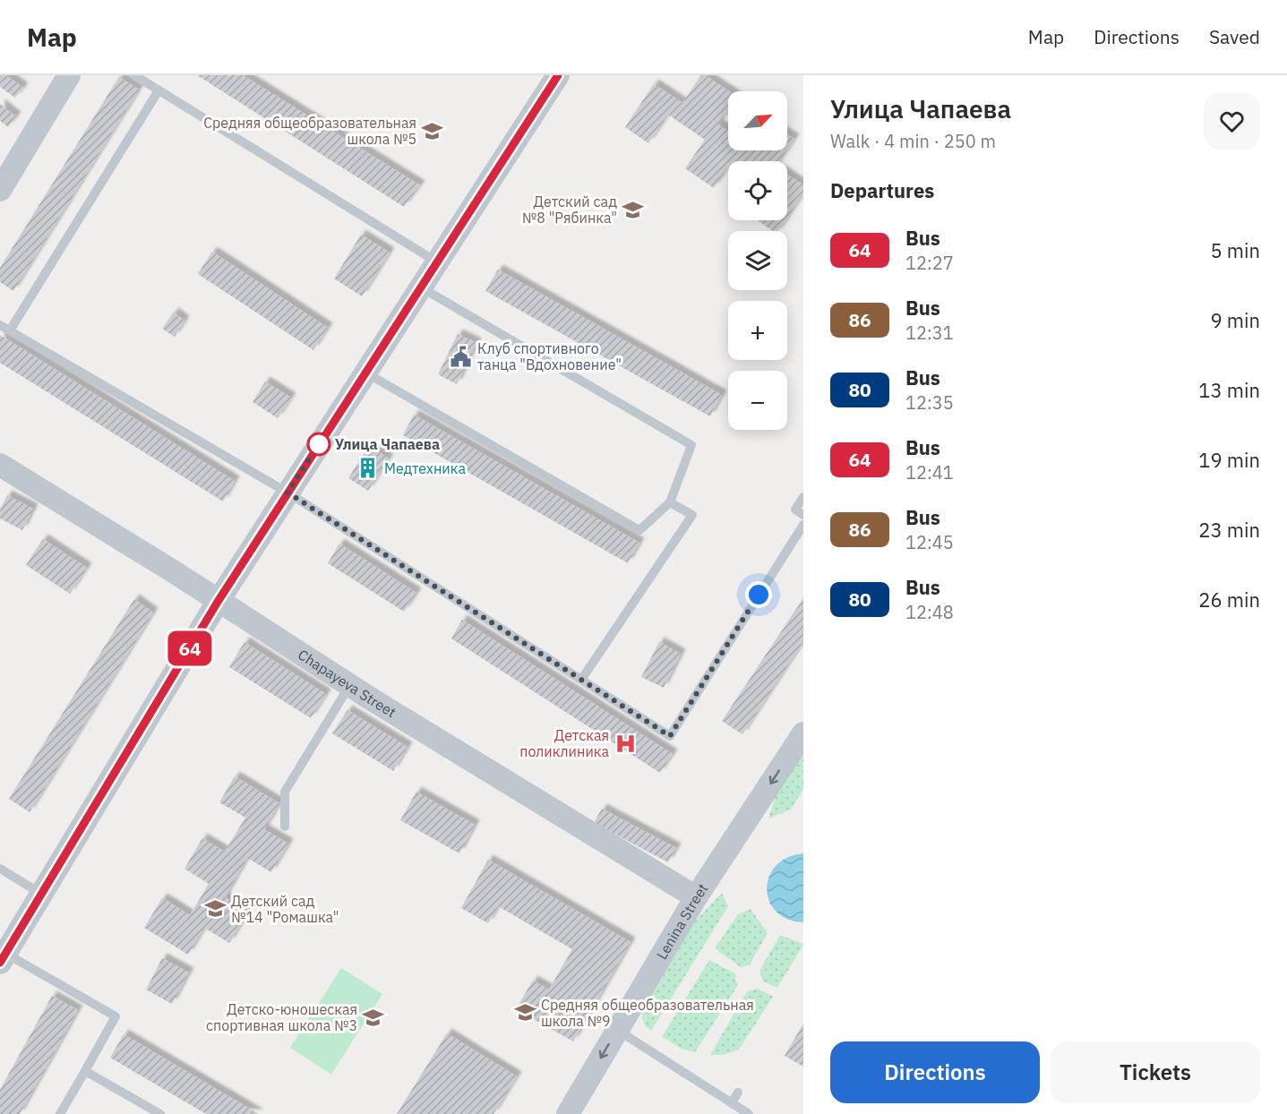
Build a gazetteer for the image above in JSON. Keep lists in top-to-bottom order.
{
  "streets": {
    "street": ["Chapayeva Street", "Lenina Street"]
  },
  "crossings": [
    ["Chapayeva Street", "Lenina Street"]
  ],
  "one_way": ["Lenina Street"],
  "places": {
    "school or university": [
      "Средняя общеобразовательная школа №5",
      "Детский сад №8 \"Рябинка\"",
      "Детский сад №14 \"Ромашка\"",
      "Средняя общеобразовательная школа №9",
      "Детско-юношеская спортивная школа №3"
    ],
    "public building": ["Клуб спортивного танца \"Вдохновение\""],
    "other": ["Улица Чапаева"],
    "building": ["Медтехника"],
    "hospital": ["Детская поликлиника"]
  },
  "lines": ["bus line 64"],
  "north": "top right",
  "page": {
    "header": "Map",
    "nav": ["Map", "Directions", "Saved"],
    "on_map": "64",
    "heading": [
      ["Улица Чапаева", "Walk · 4 min · 250 m"],
      "Departures"
    ],
    "map_buttons": ["+", "−"],
    "list": [
      {
        "mark": "64",
        "name": "Bus",
        "note": "12:27",
        "value": "5 min"
      },
      {
        "mark": "86",
        "name": "Bus",
        "note": "12:31",
        "value": "9 min"
      },
      {
        "mark": "80",
        "name": "Bus",
        "note": "12:35",
        "value": "13 min"
      },
      {
        "mark": "64",
        "name": "Bus",
        "note": "12:41",
        "value": "19 min"
      },
      {
        "mark": "86",
        "name": "Bus",
        "note": "12:45",
        "value": "23 min"
      },
      {
        "mark": "80",
        "name": "Bus",
        "note": "12:48",
        "value": "26 min"
      }
    ],
    "buttons": ["Directions", "Tickets"]
  }
}
